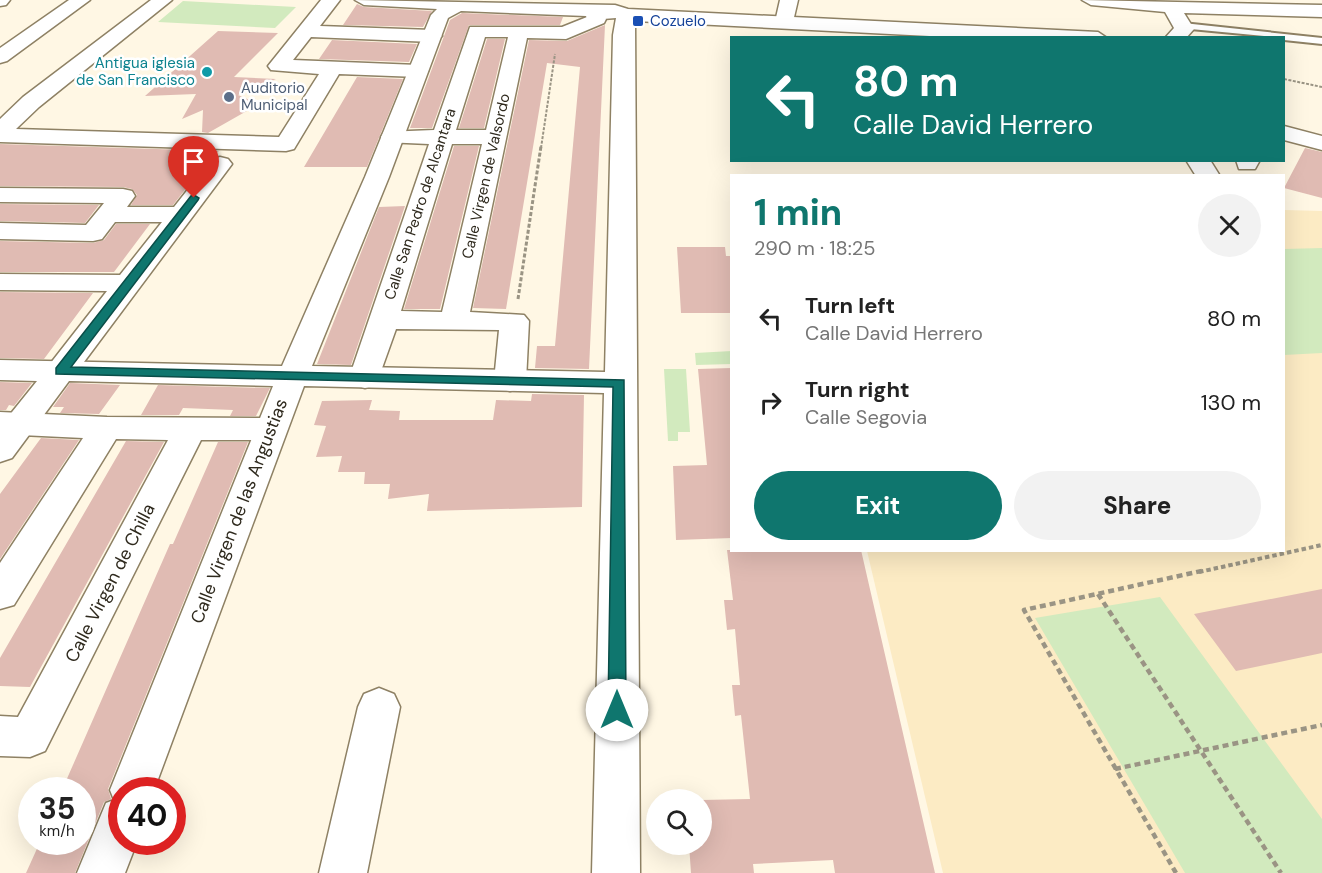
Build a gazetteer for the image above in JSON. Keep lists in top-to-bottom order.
{
  "streets": {
    "street": [
      "Calle Virgen de Valsordo",
      "Calle San Pedro de Alcantara",
      "Calle Virgen de las Angustias",
      "Calle Virgen de Chilla"
    ]
  },
  "crossings": [
    ["Calle Virgen de Valsordo", "Calle San Pedro de Alcantara"]
  ],
  "places": {
    "transit": ["Cozuelo"],
    "other": ["Antigua iglesia de San Francisco", "Auditorio Municipal"]
  },
  "page": {
    "turn": ["80 m", "Calle David Herrero"],
    "heading": ["1 min", "290 m · 18:25"],
    "list": [
      {
        "name": "Turn left",
        "note": "Calle David Herrero",
        "value": "80 m"
      },
      {
        "name": "Turn right",
        "note": "Calle Segovia",
        "value": "130 m"
      }
    ],
    "buttons": ["Exit", "Share"],
    "speed": "35 km/h",
    "limit": "40"
  }
}
